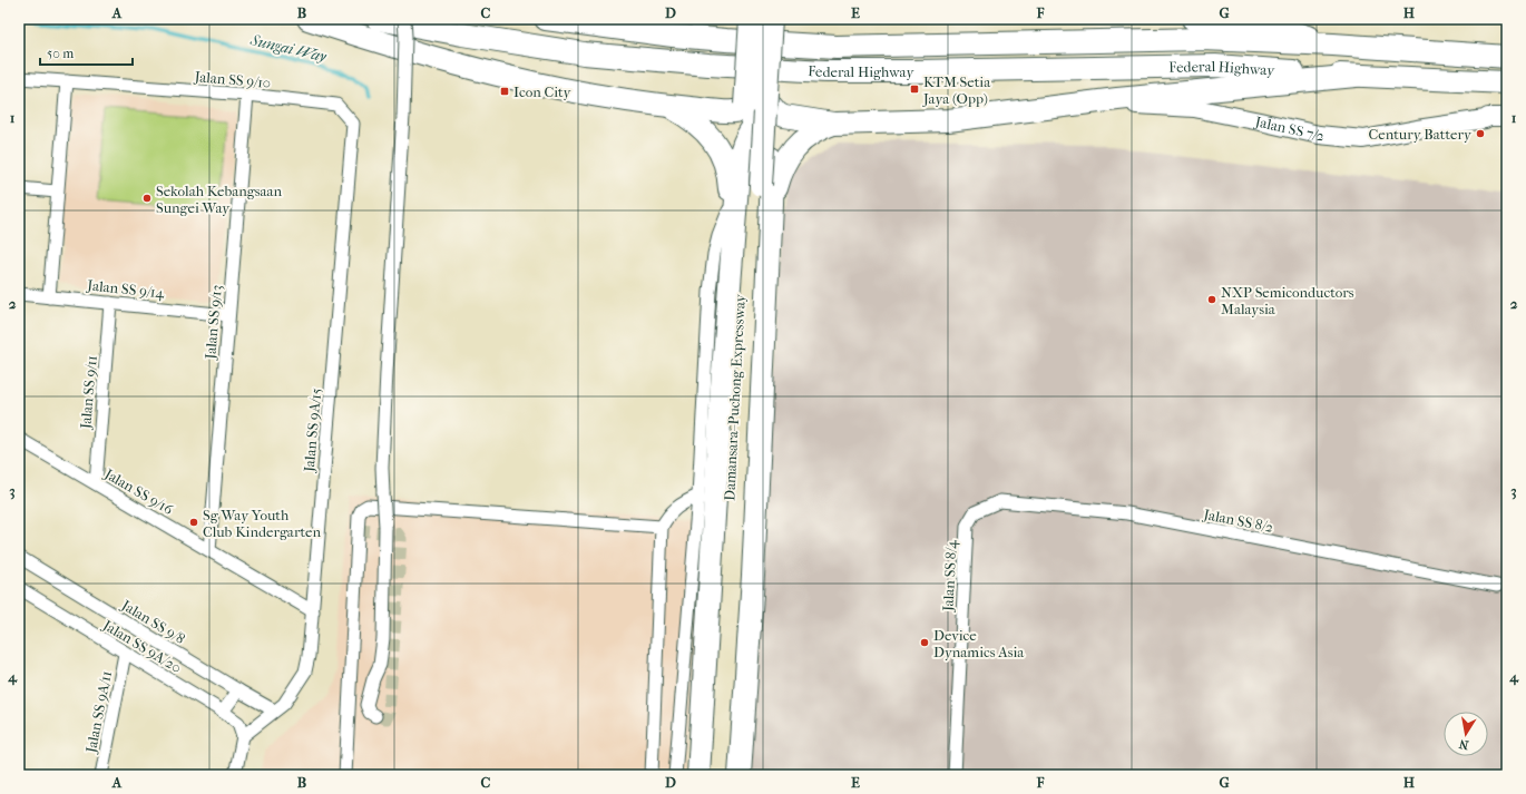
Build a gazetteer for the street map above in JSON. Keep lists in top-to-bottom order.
{
  "streets": {
    "highway": ["Federal Highway", "Damansara–Puchong Expressway"],
    "street": [
      "Jalan SS 9/10",
      "Jalan SS 7/2",
      "Jalan SS 9/14",
      "Jalan SS 9/13",
      "Jalan SS 9/11",
      "Jalan SS 9A/15",
      "Jalan SS 9/16",
      "Jalan SS 8/2",
      "Jalan SS 8/4",
      "Jalan SS 9/8",
      "Jalan SS 9A/20",
      "Jalan SS 9A/11"
    ]
  },
  "crossings": [
    ["Jalan SS 9/10", "Jalan SS 9/13"],
    ["Jalan SS 9/10", "Jalan SS 9A/15"],
    ["Jalan SS 9/14", "Jalan SS 9/13"],
    ["Jalan SS 9/14", "Jalan SS 9/11"],
    ["Jalan SS 9/13", "Jalan SS 9/16"],
    ["Jalan SS 9/11", "Jalan SS 9/16"],
    ["Jalan SS 9A/15", "Jalan SS 9/16"],
    ["Jalan SS 9A/15", "Jalan SS 9/8"],
    ["Jalan SS 9A/15", "Jalan SS 9A/20"],
    ["Jalan SS 8/2", "Jalan SS 8/4"],
    ["Jalan SS 9A/20", "Jalan SS 9A/11"]
  ],
  "water": ["Sungai Way"],
  "places": {
    "transit": ["KTM Setia Jaya (Opp)", "Icon City"],
    "other": [
      "Century Battery",
      "Sekolah Kebangsaan Sungei Way",
      "NXP Semiconductors Malaysia",
      "Sg Way Youth Club Kindergarten",
      "Device Dynamics Asia"
    ]
  },
  "scale_bar": "50 m",
  "north": "bottom",
  "grid": {
    "columns": [
      "A",
      "B",
      "C",
      "D",
      "E",
      "F",
      "G",
      "H"
    ],
    "rows": [
      "1",
      "2",
      "3",
      "4"
    ]
  }
}
